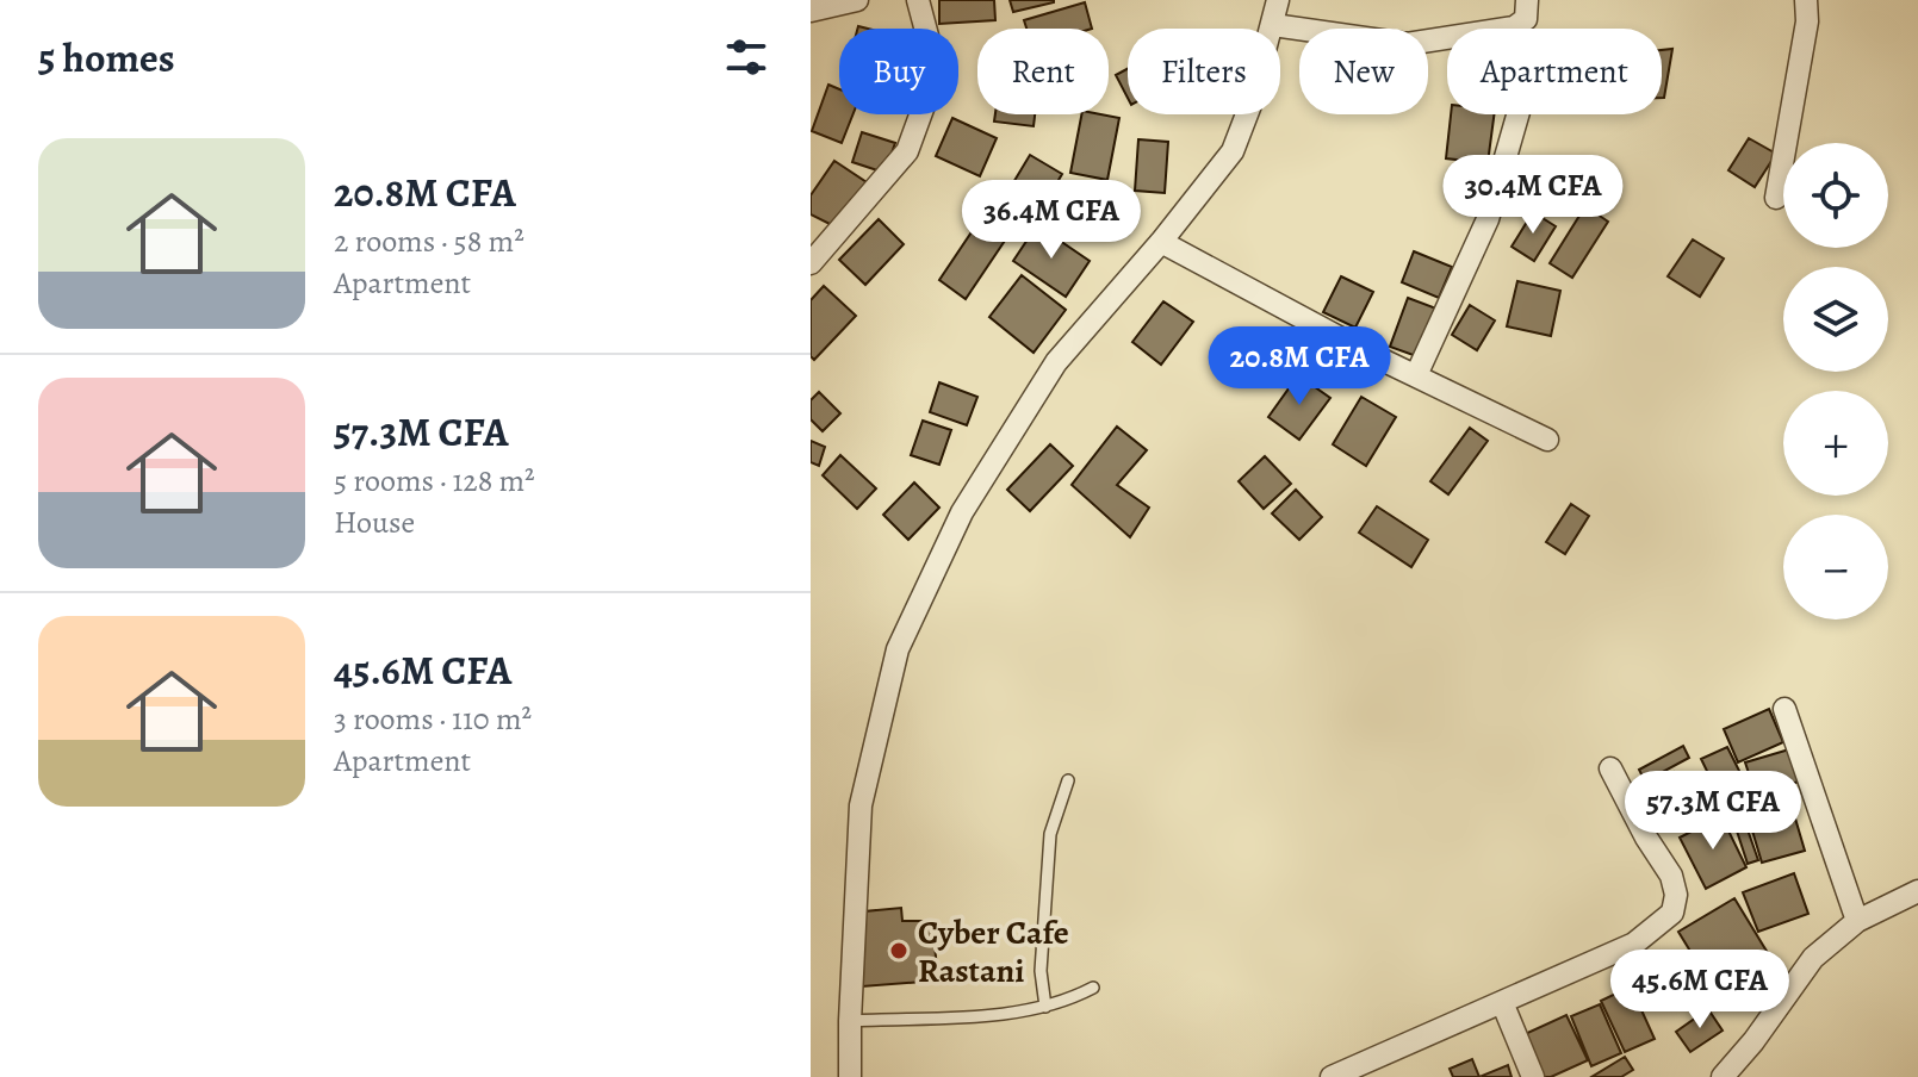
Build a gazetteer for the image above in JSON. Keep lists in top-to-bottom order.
{
  "places": ["Cyber Cafe Rastani"],
  "page": {
    "heading": "5 homes",
    "chip": [
      "Buy",
      "Rent",
      "Filters",
      "New",
      "Apartment"
    ],
    "list": [
      {
        "name": "20.8M CFA",
        "note": "2 rooms · 58 m² · Apartment"
      },
      {
        "name": "57.3M CFA",
        "note": "5 rooms · 128 m² · House"
      },
      {
        "name": "45.6M CFA",
        "note": "3 rooms · 110 m² · Apartment"
      }
    ],
    "map_buttons": ["+", "−"],
    "price": [
      "30.4M CFA",
      "36.4M CFA",
      "20.8M CFA",
      "57.3M CFA",
      "45.6M CFA"
    ]
  }
}
